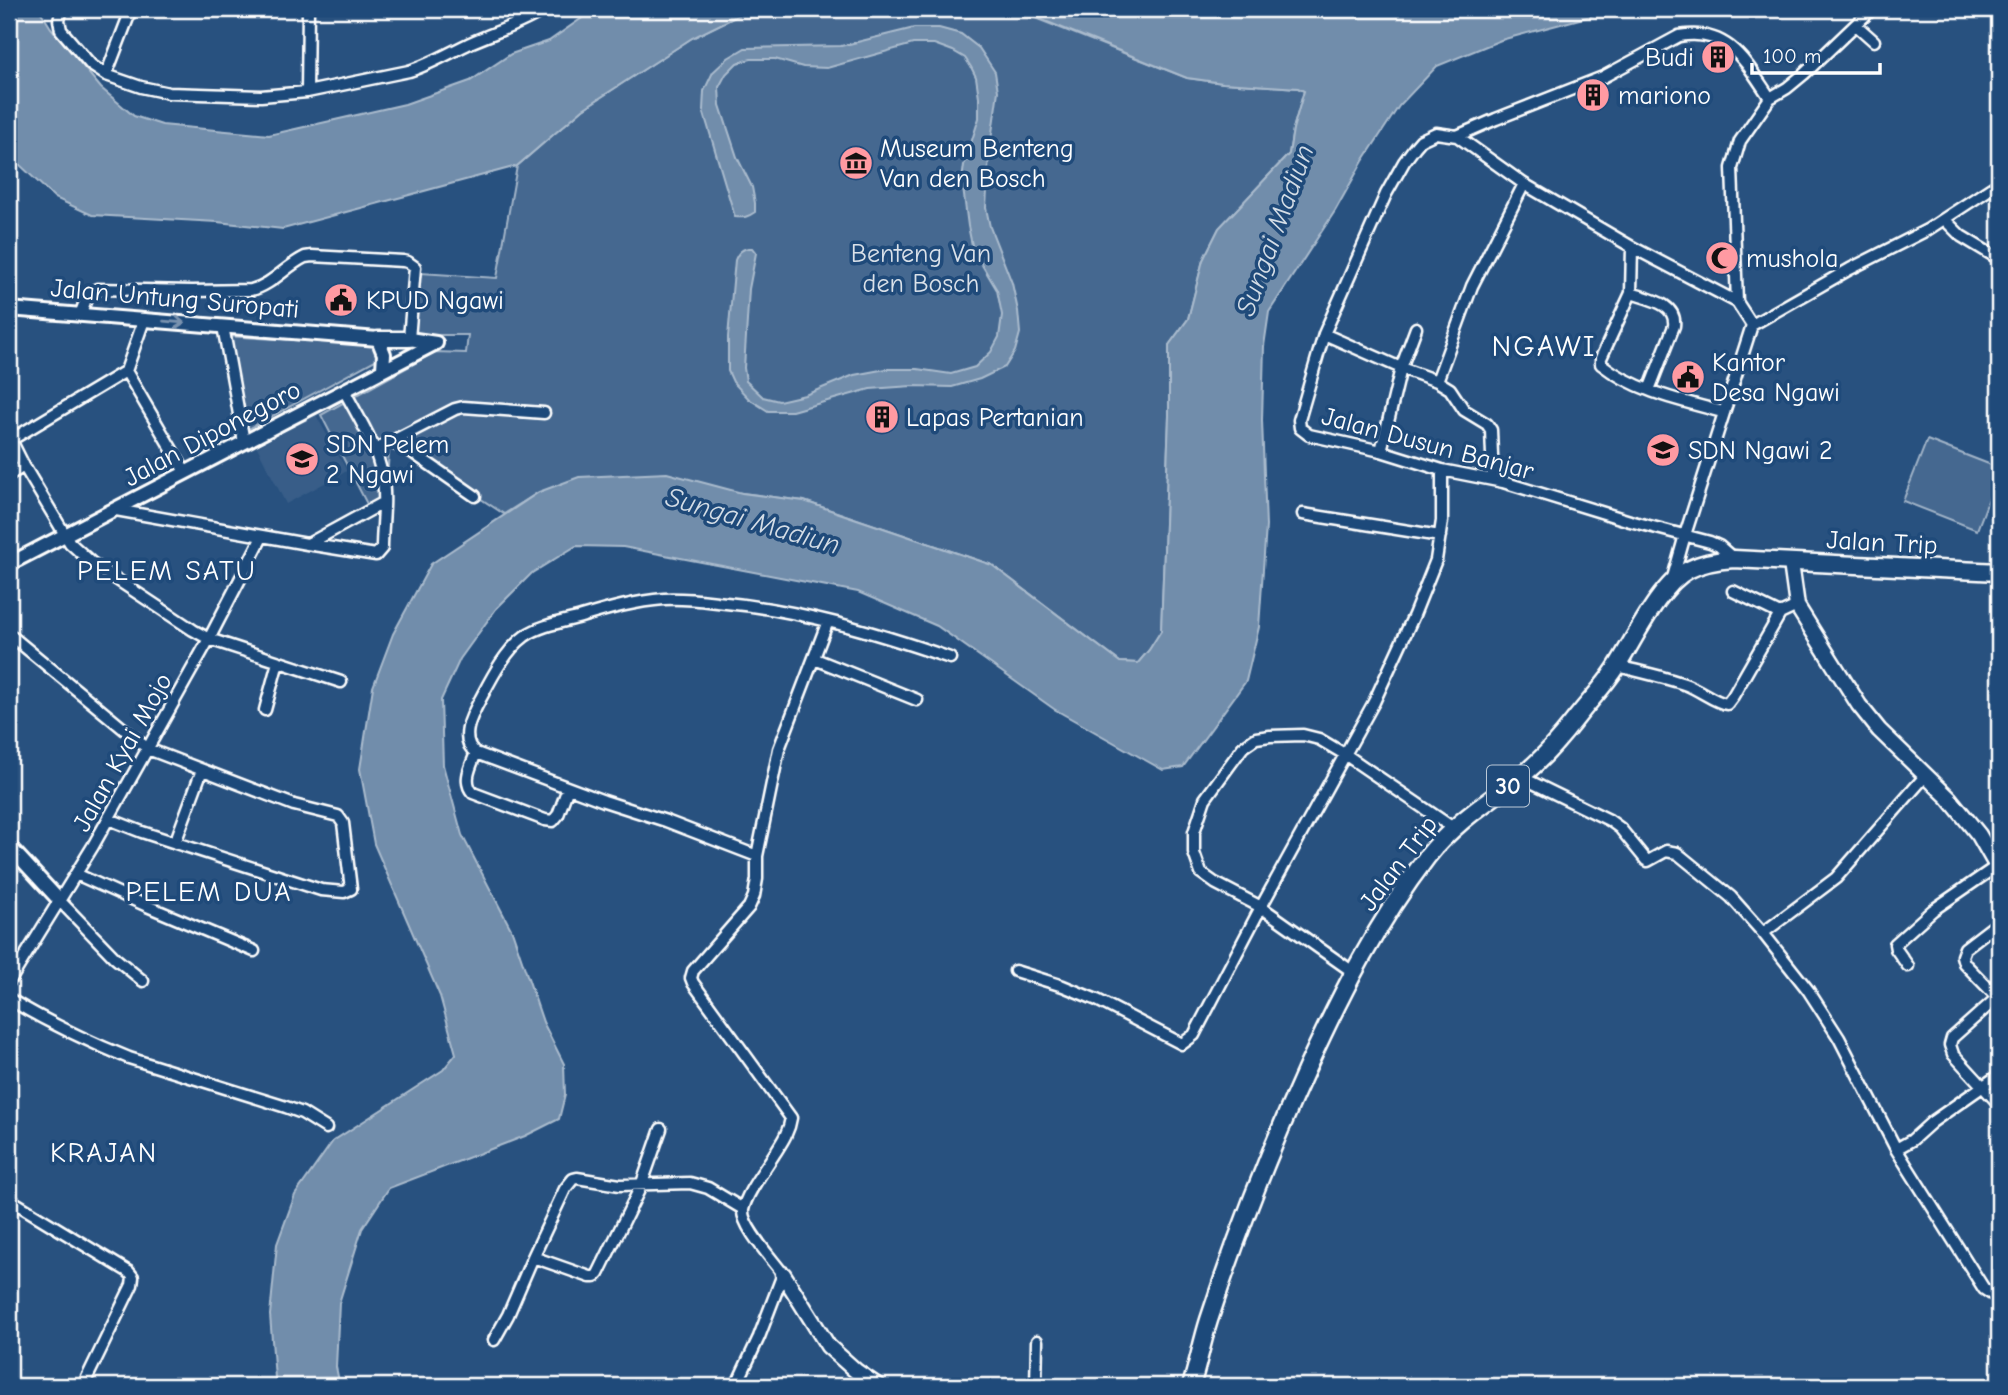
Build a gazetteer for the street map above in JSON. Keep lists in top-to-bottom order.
{
  "streets": {
    "highway": ["Jalan Trip", "30"],
    "main road": ["Jalan Untung Suropati"],
    "street": ["Jalan Diponegoro", "Jalan Dusun Banjar", "Jalan Kyai Mojo"]
  },
  "crossings": [
    ["Jalan Untung Suropati", "Jalan Diponegoro"],
    ["Jalan Dusun Banjar", "Jalan Trip"]
  ],
  "districts": [
    "NGAWI",
    "PELEM SATU",
    "PELEM DUA",
    "KRAJAN"
  ],
  "water": ["Sungai Madiun"],
  "parks": ["Benteng Van den Bosch"],
  "places": {
    "building": ["Budi", "mariono", "Lapas Pertanian"],
    "museum": ["Museum Benteng Van den Bosch"],
    "mosque": ["mushola"],
    "public building": ["KPUD Ngawi", "Kantor Desa Ngawi"],
    "school or university": ["SDN Ngawi 2", "SDN Pelem 2 Ngawi"]
  },
  "scale_bar": "100 m"
}
